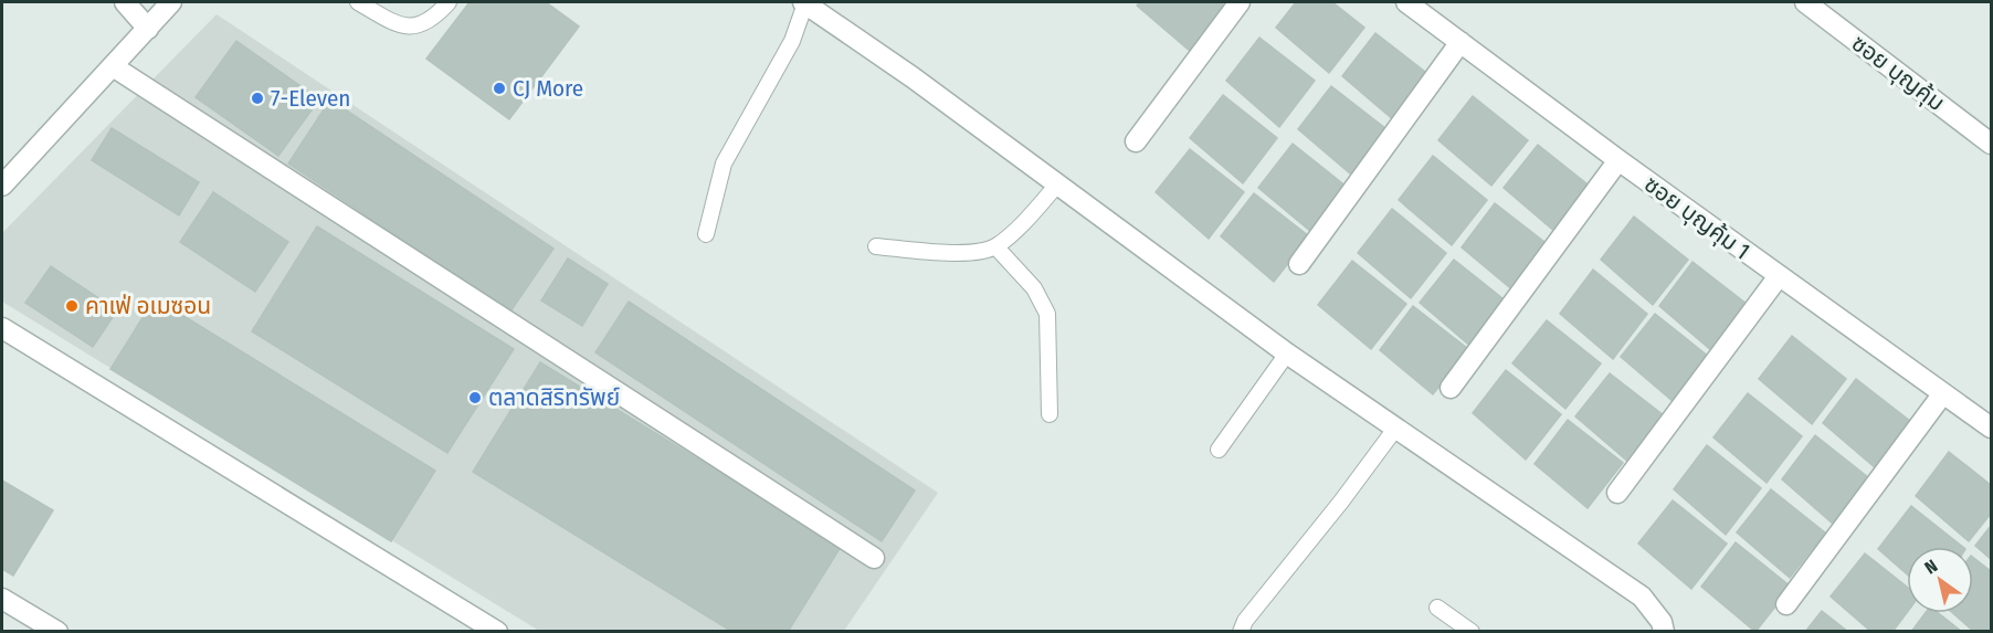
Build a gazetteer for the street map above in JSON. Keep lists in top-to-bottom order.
{
  "streets": {
    "street": ["ซอย บุญคุ้ม", "ซอย บุญคุ้ม 1"]
  },
  "places": [
    "CJ More",
    "7-Eleven",
    "คาเฟ่ อเมซอน",
    "ตลาดสิริทรัพย์"
  ],
  "north": "top left"
}
